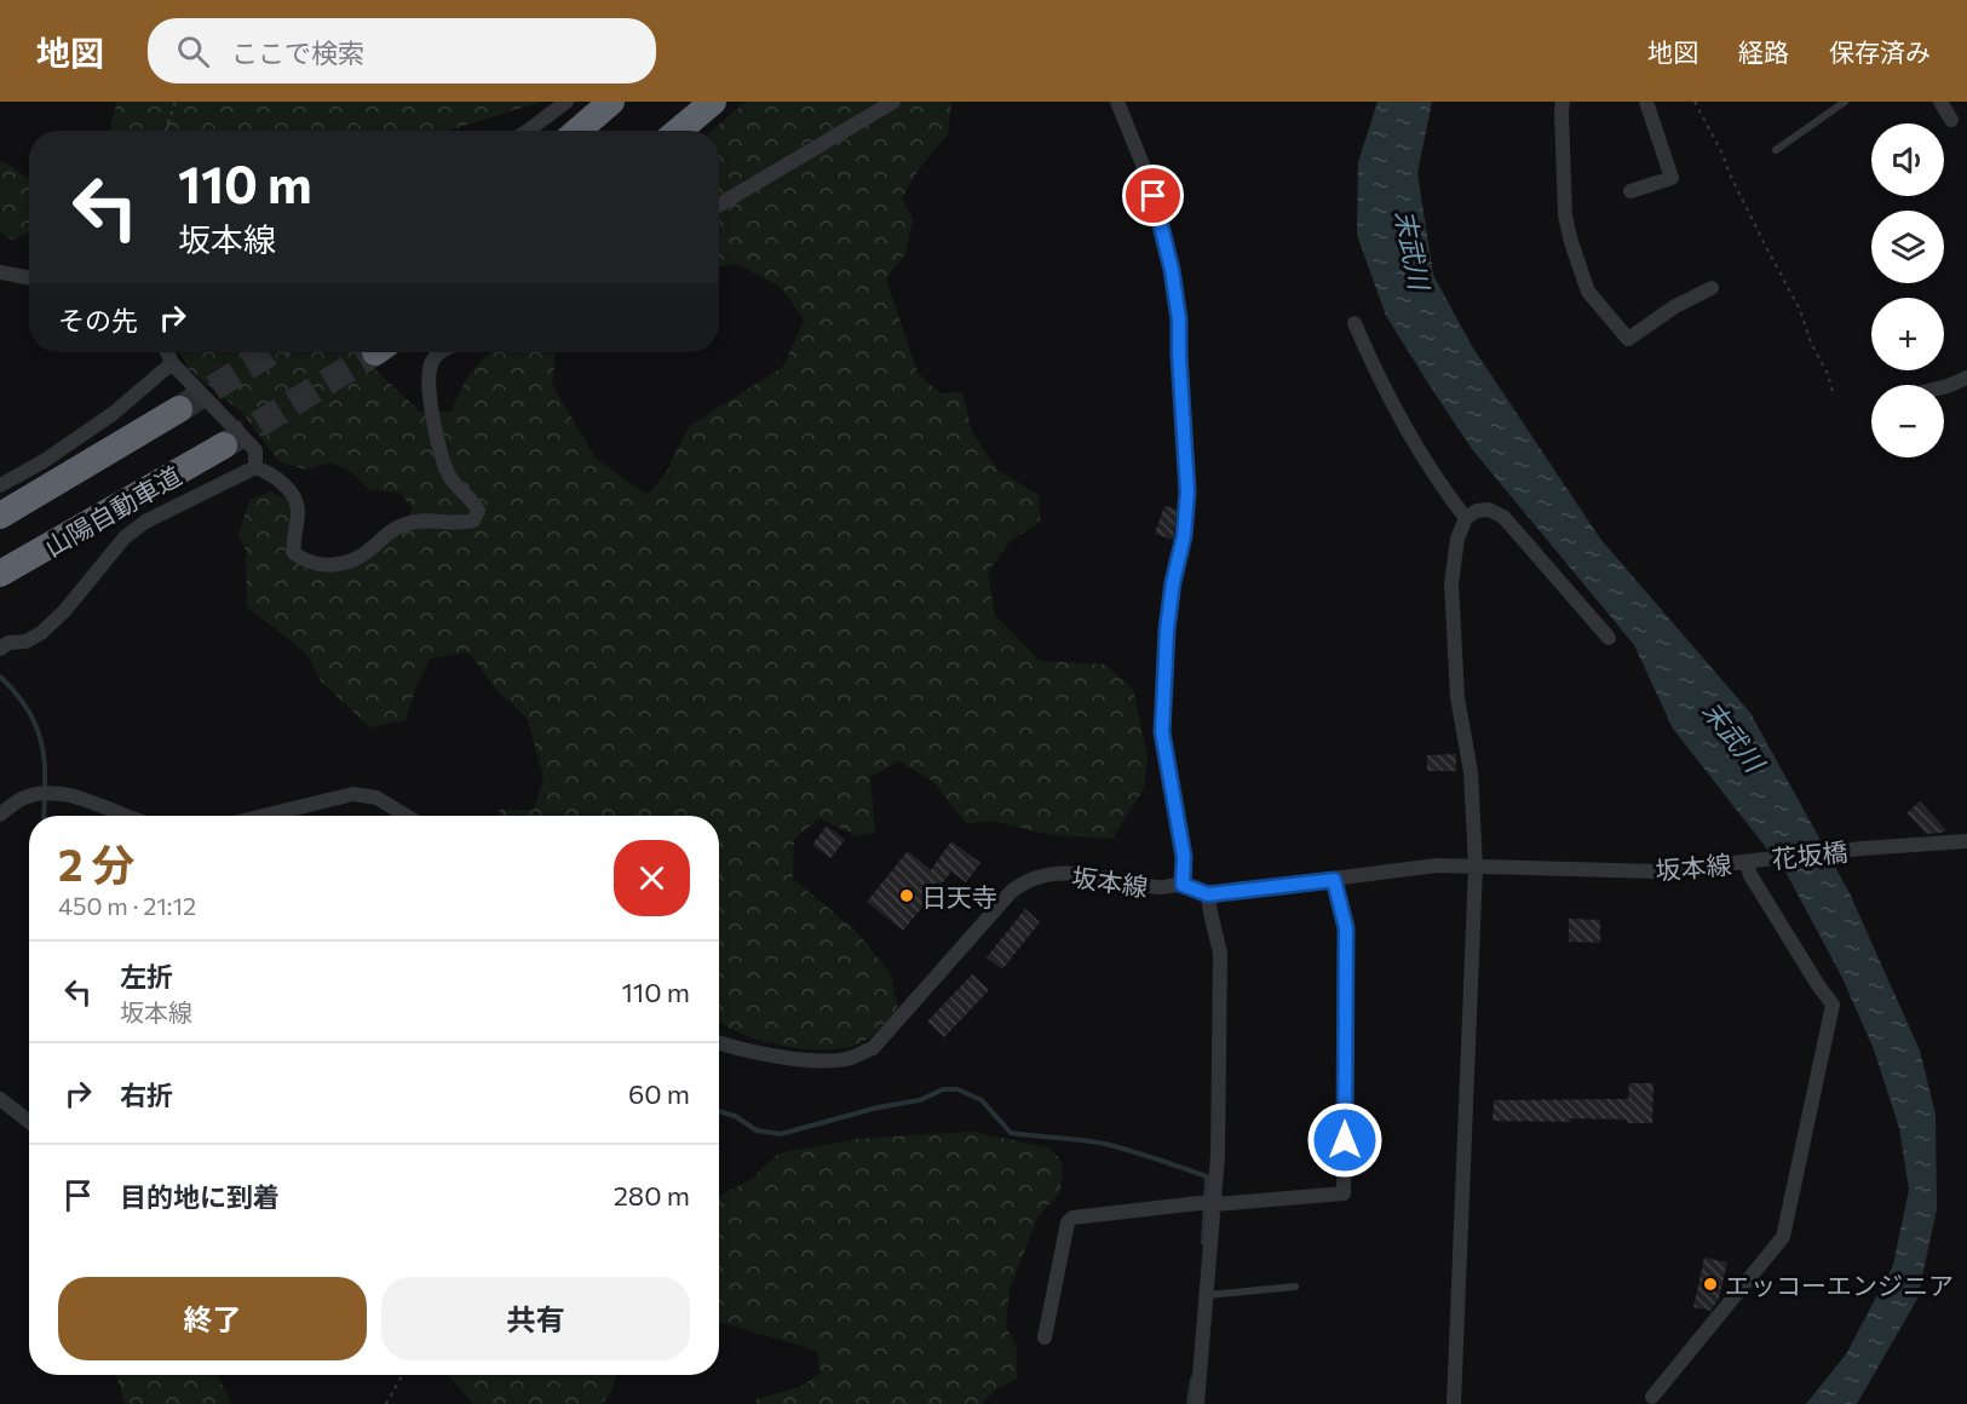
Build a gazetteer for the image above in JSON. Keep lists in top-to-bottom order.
{
  "streets": {
    "highway": ["山陽自動車道"],
    "street": ["花坂橋", "坂本線"]
  },
  "crossings": [
    ["花坂橋", "坂本線"]
  ],
  "water": ["末武川"],
  "places": ["日天寺", "エッコーエンジニア"],
  "page": {
    "header": "地図",
    "search": "ここで検索",
    "nav": ["地図", "経路", "保存済み"],
    "map_buttons": ["+", "−"],
    "turn": ["110 m", "坂本線"],
    "then": "その先",
    "heading": ["2 分", "450 m · 21:12"],
    "list": [
      {
        "name": "左折",
        "note": "坂本線",
        "value": "110 m"
      },
      {
        "name": "右折",
        "value": "60 m"
      },
      {
        "name": "目的地に到着",
        "value": "280 m"
      }
    ],
    "buttons": ["終了", "共有"]
  }
}
